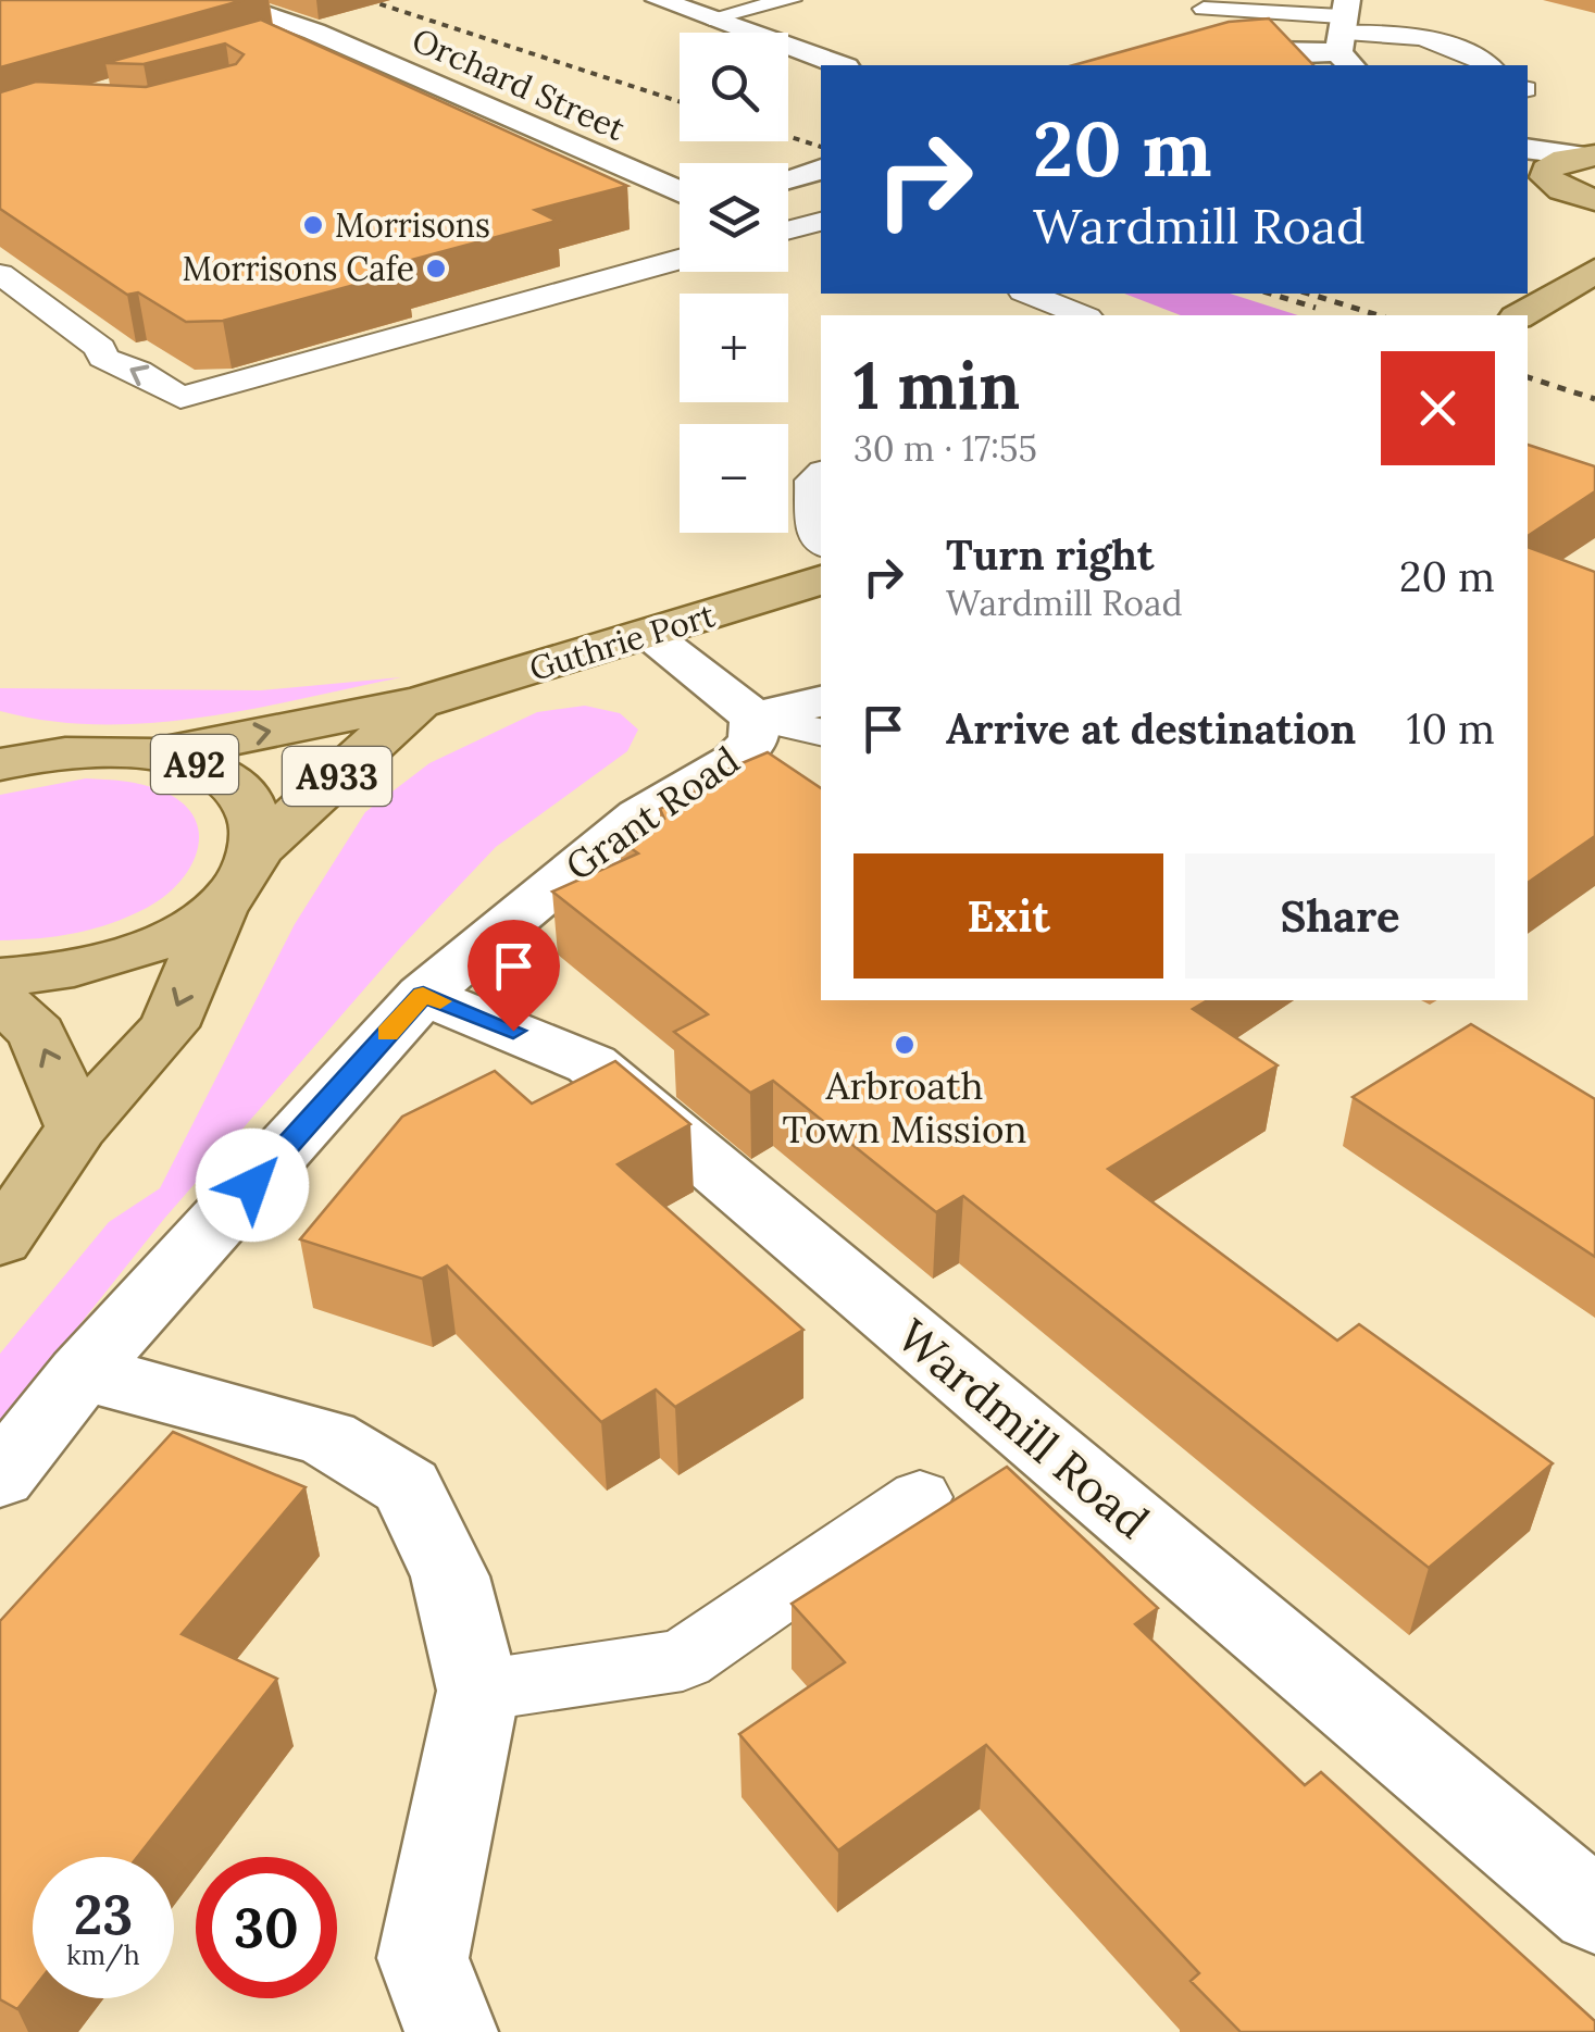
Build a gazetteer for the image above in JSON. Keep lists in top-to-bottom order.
{
  "streets": {
    "main road": ["Guthrie Port", "A92", "A933"],
    "street": ["Orchard Street", "Grant Road", "Wardmill Road"]
  },
  "crossings": [
    ["Guthrie Port", "A92"],
    ["Guthrie Port", "Grant Road"],
    ["Grant Road", "Wardmill Road"]
  ],
  "places": ["Morrisons", "Morrisons Cafe", "Arbroath Town Mission"],
  "page": {
    "map_buttons": ["+", "−"],
    "turn": ["20 m", "Wardmill Road"],
    "heading": ["1 min", "30 m · 17:55"],
    "list": [
      {
        "name": "Turn right",
        "note": "Wardmill Road",
        "value": "20 m"
      },
      {
        "name": "Arrive at destination",
        "value": "10 m"
      }
    ],
    "buttons": ["Exit", "Share"],
    "speed": "23 km/h",
    "limit": "30"
  }
}
